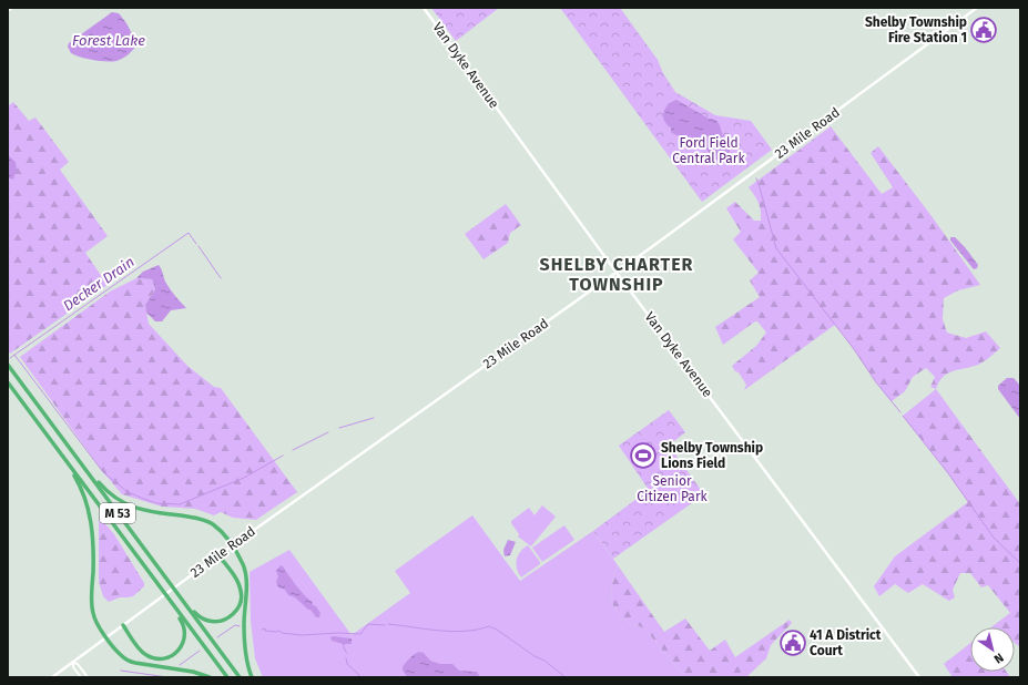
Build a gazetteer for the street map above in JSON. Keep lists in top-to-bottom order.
{
  "streets": {
    "highway": ["M 53"],
    "main road": ["Van Dyke Avenue", "23 Mile Road"]
  },
  "crossings": [
    ["Van Dyke Avenue", "23 Mile Road"]
  ],
  "districts": ["SHELBY CHARTER TOWNSHIP"],
  "water": ["Forest Lake", "Decker Drain"],
  "parks": ["Ford Field Central Park", "Senior Citizen Park"],
  "places": {
    "public building": ["Shelby Township Fire Station 1", "41 A District Court"],
    "sports": ["Shelby Township Lions Field"]
  },
  "north": "bottom right"
}
